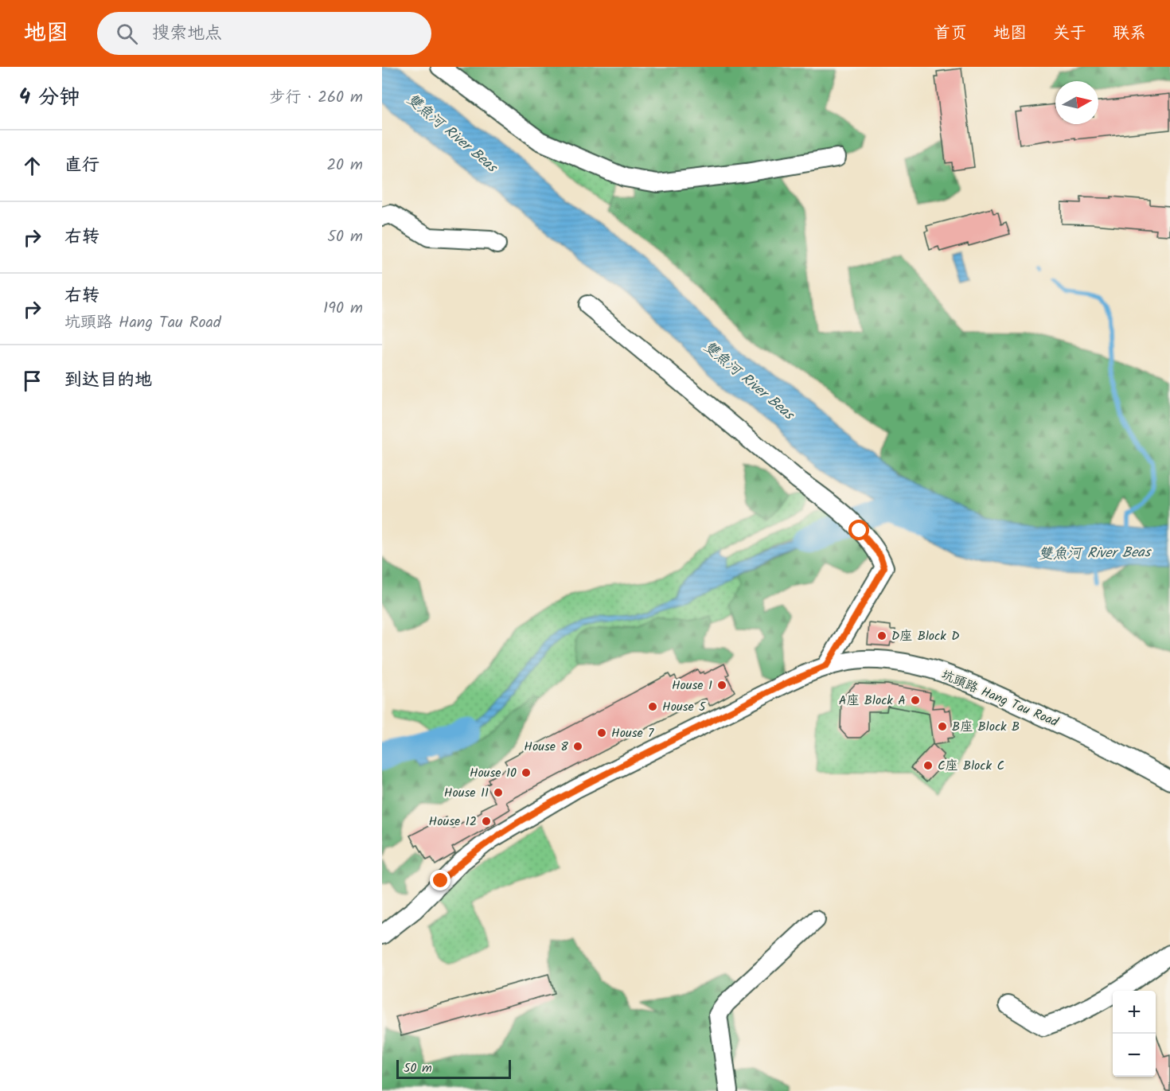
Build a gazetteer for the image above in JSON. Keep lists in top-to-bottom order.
{
  "streets": {
    "street": ["坑頭路 Hang Tau Road"]
  },
  "water": ["雙魚河 River Beas"],
  "places": [
    "D座 Block D",
    "House 1",
    "A座 Block A",
    "House 5",
    "B座 Block B",
    "House 7",
    "House 8",
    "C座 Block C",
    "House 10",
    "House 11",
    "House 12"
  ],
  "scale_bar": "50 m",
  "north": "right",
  "page": {
    "header": "地图",
    "search": "搜索地点",
    "nav": [
      "首页",
      "地图",
      "关于",
      "联系"
    ],
    "heading": ["4 分钟", "步行 · 260 m"],
    "list": [
      ["直行", "20 m"],
      ["右转", "50 m"],
      ["右转", "坑頭路 Hang Tau Road", "190 m"],
      "到达目的地"
    ],
    "map_buttons": ["+", "−"],
    "scale": "50 m"
  }
}
